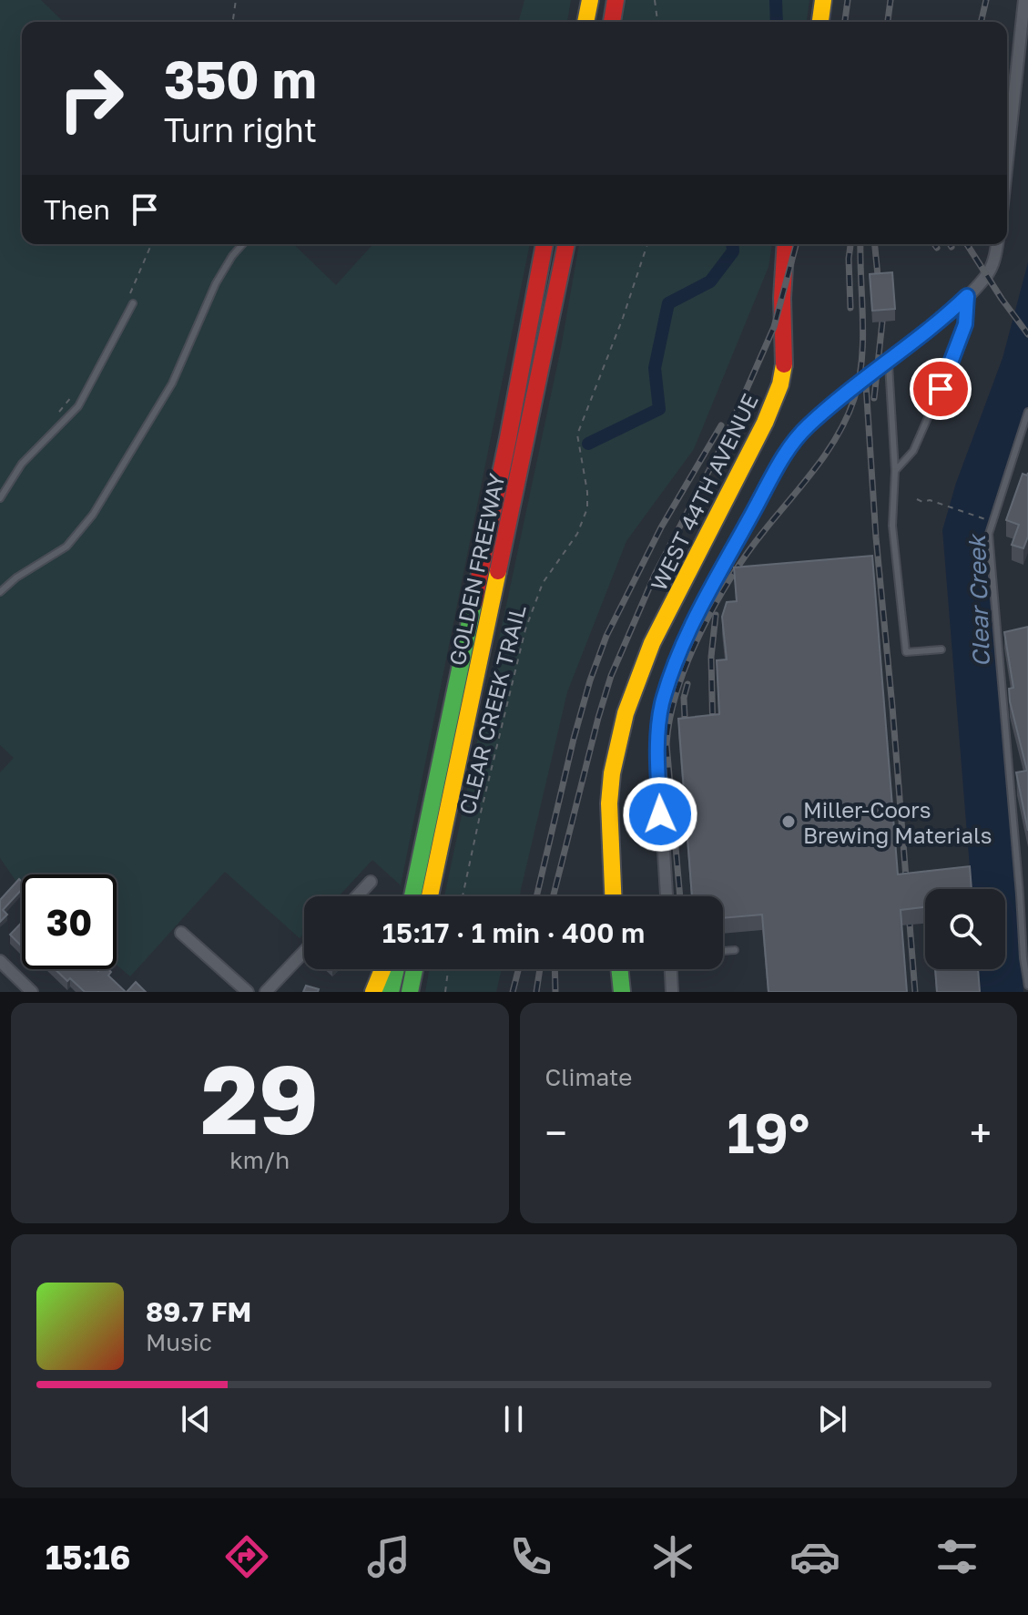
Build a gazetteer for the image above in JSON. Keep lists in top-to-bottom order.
{
  "streets": {
    "main road": ["WEST 44TH AVENUE", "GOLDEN FREEWAY"],
    "path": ["CLEAR CREEK TRAIL"]
  },
  "water": ["Clear Creek"],
  "places": ["Miller-Coors Brewing Materials"],
  "page": {
    "turn": ["350 m", "Turn right"],
    "then": "Then",
    "limit": "30",
    "trip": "15:17 · 1 min · 400 m",
    "tile": [
      ["29", "km/h"],
      "Climate"
    ],
    "heat": ["−", "19°", "+"],
    "song": ["89.7 FM", "Music"],
    "tabs": "15:16"
  }
}
